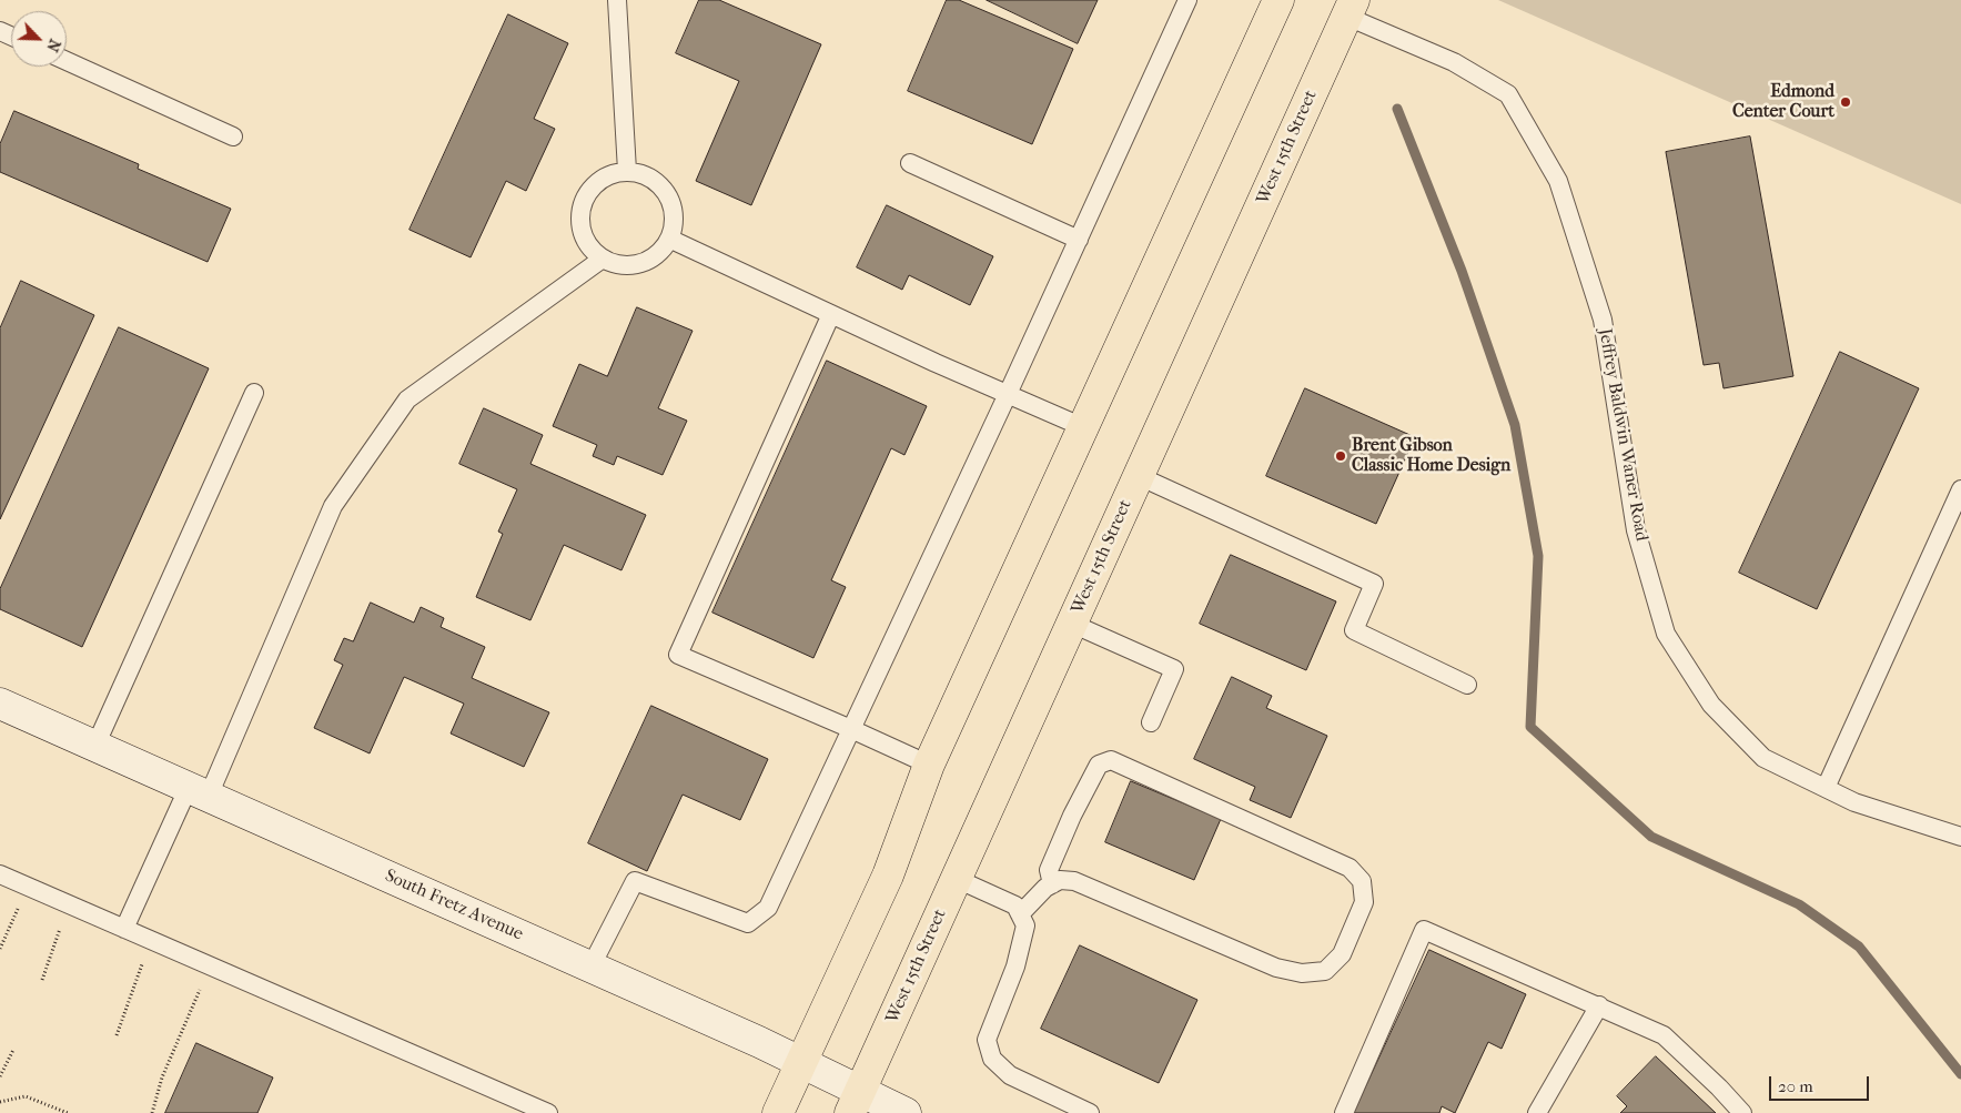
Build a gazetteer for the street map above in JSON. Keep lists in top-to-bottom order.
{
  "streets": {
    "main road": ["West 15th Street"],
    "street": ["South Fretz Avenue"],
    "lane": ["Jeffrey Baldwin Waner Road"]
  },
  "crossings": [
    ["West 15th Street", "Jeffrey Baldwin Waner Road"],
    ["West 15th Street", "South Fretz Avenue"]
  ],
  "places": ["Edmond Center Court", "Brent Gibson Classic Home Design"],
  "scale_bar": "20 m",
  "north": "bottom right"
}
